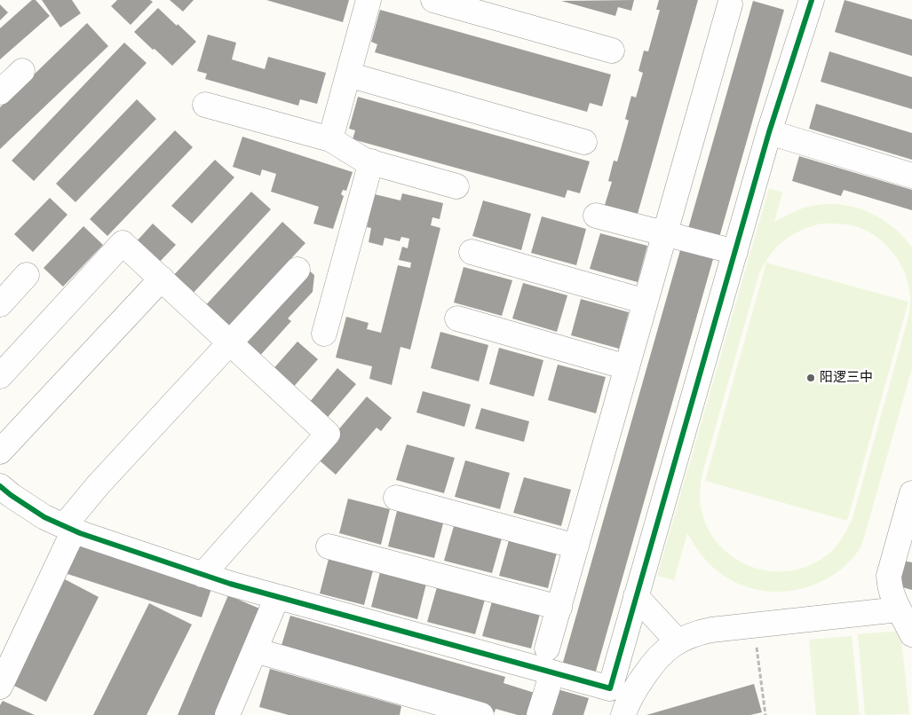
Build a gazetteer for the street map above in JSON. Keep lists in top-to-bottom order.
{
  "places": ["阳逻三中"]
}
